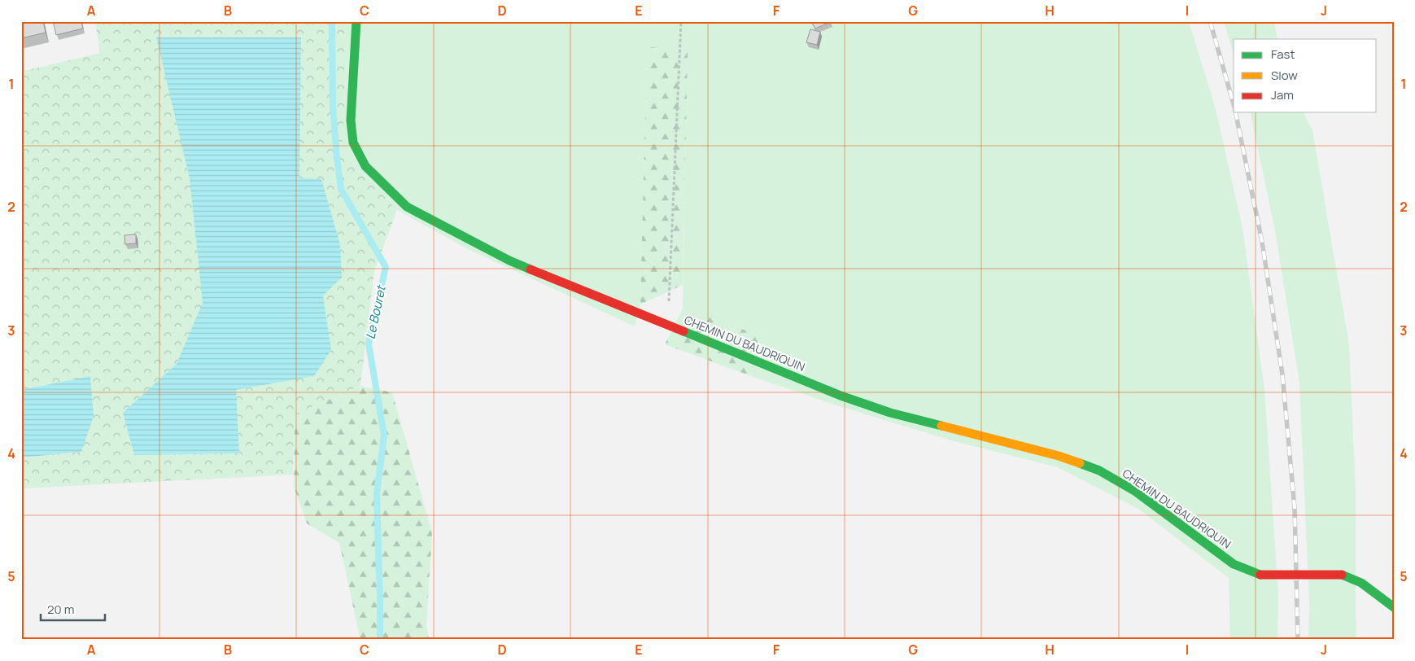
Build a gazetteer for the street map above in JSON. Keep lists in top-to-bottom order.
{
  "streets": {
    "street": ["CHEMIN DU BAUDRIQUIN"]
  },
  "water": ["Le Bouret"],
  "legend": ["Fast", "Slow", "Jam"],
  "scale_bar": "20 m",
  "grid": {
    "columns": [
      "A",
      "B",
      "C",
      "D",
      "E",
      "F",
      "G",
      "H",
      "I",
      "J"
    ],
    "rows": [
      "1",
      "2",
      "3",
      "4",
      "5"
    ]
  }
}
